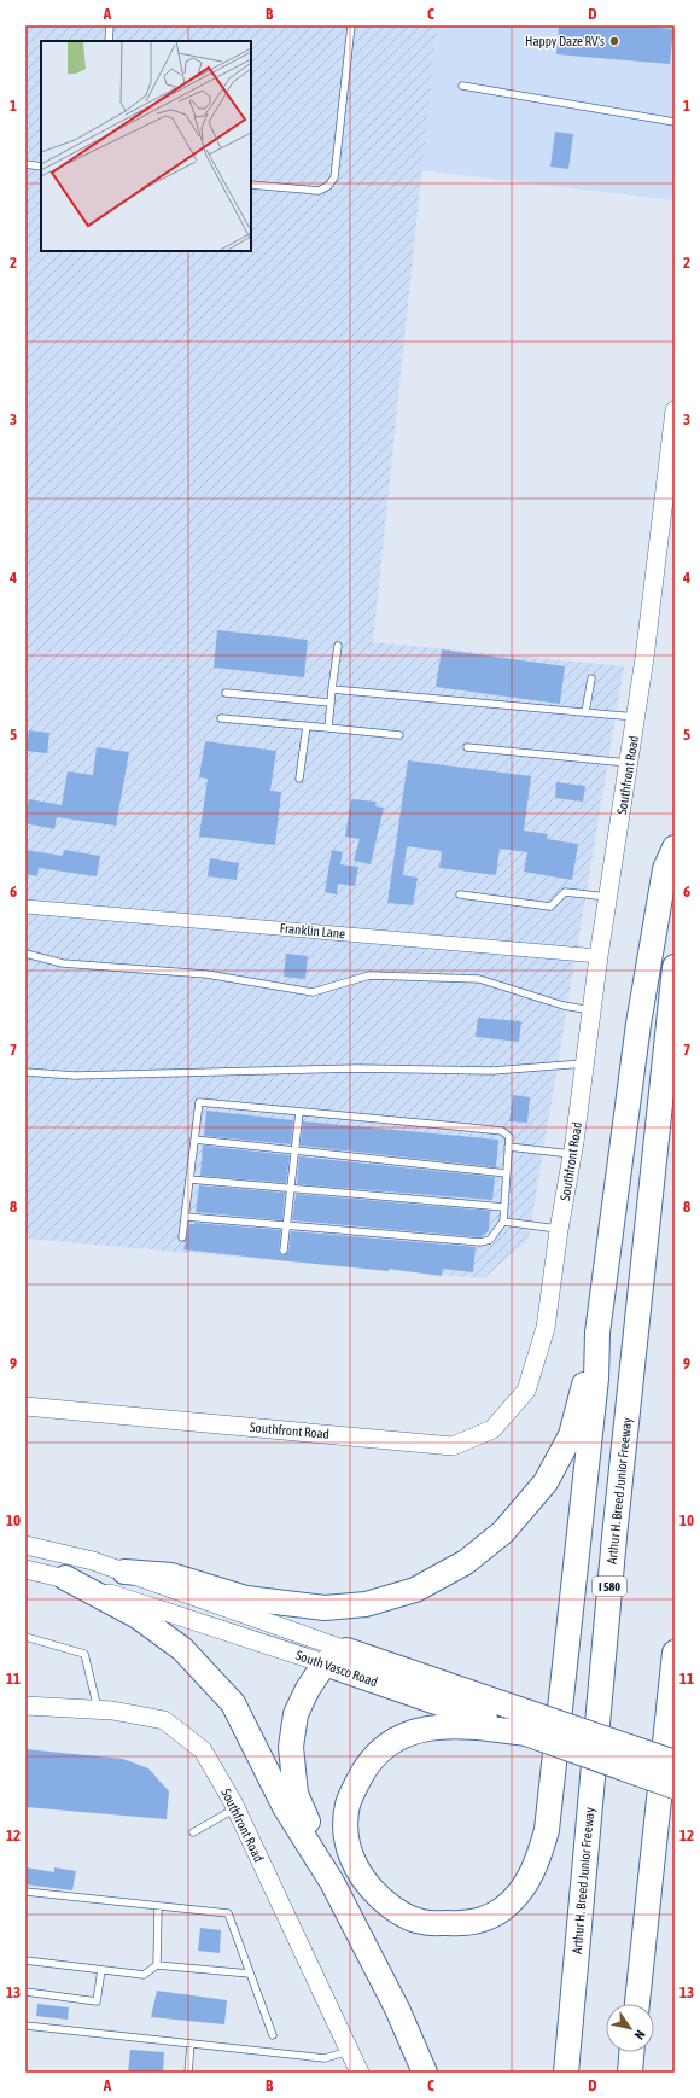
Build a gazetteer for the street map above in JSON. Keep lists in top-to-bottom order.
{
  "streets": {
    "highway": ["Arthur H. Breed Junior Freeway", "I 580", "South Vasco Road"],
    "street": ["Southfront Road", "Franklin Lane"]
  },
  "crossings": [
    ["Southfront Road", "Franklin Lane"]
  ],
  "places": ["Happy Daze RV's"],
  "north": "bottom right",
  "grid": {
    "columns": [
      "A",
      "B",
      "C",
      "D"
    ],
    "rows": [
      "1",
      "2",
      "3",
      "4",
      "5",
      "6",
      "7",
      "8",
      "9",
      "10",
      "11",
      "12",
      "13"
    ]
  }
}
